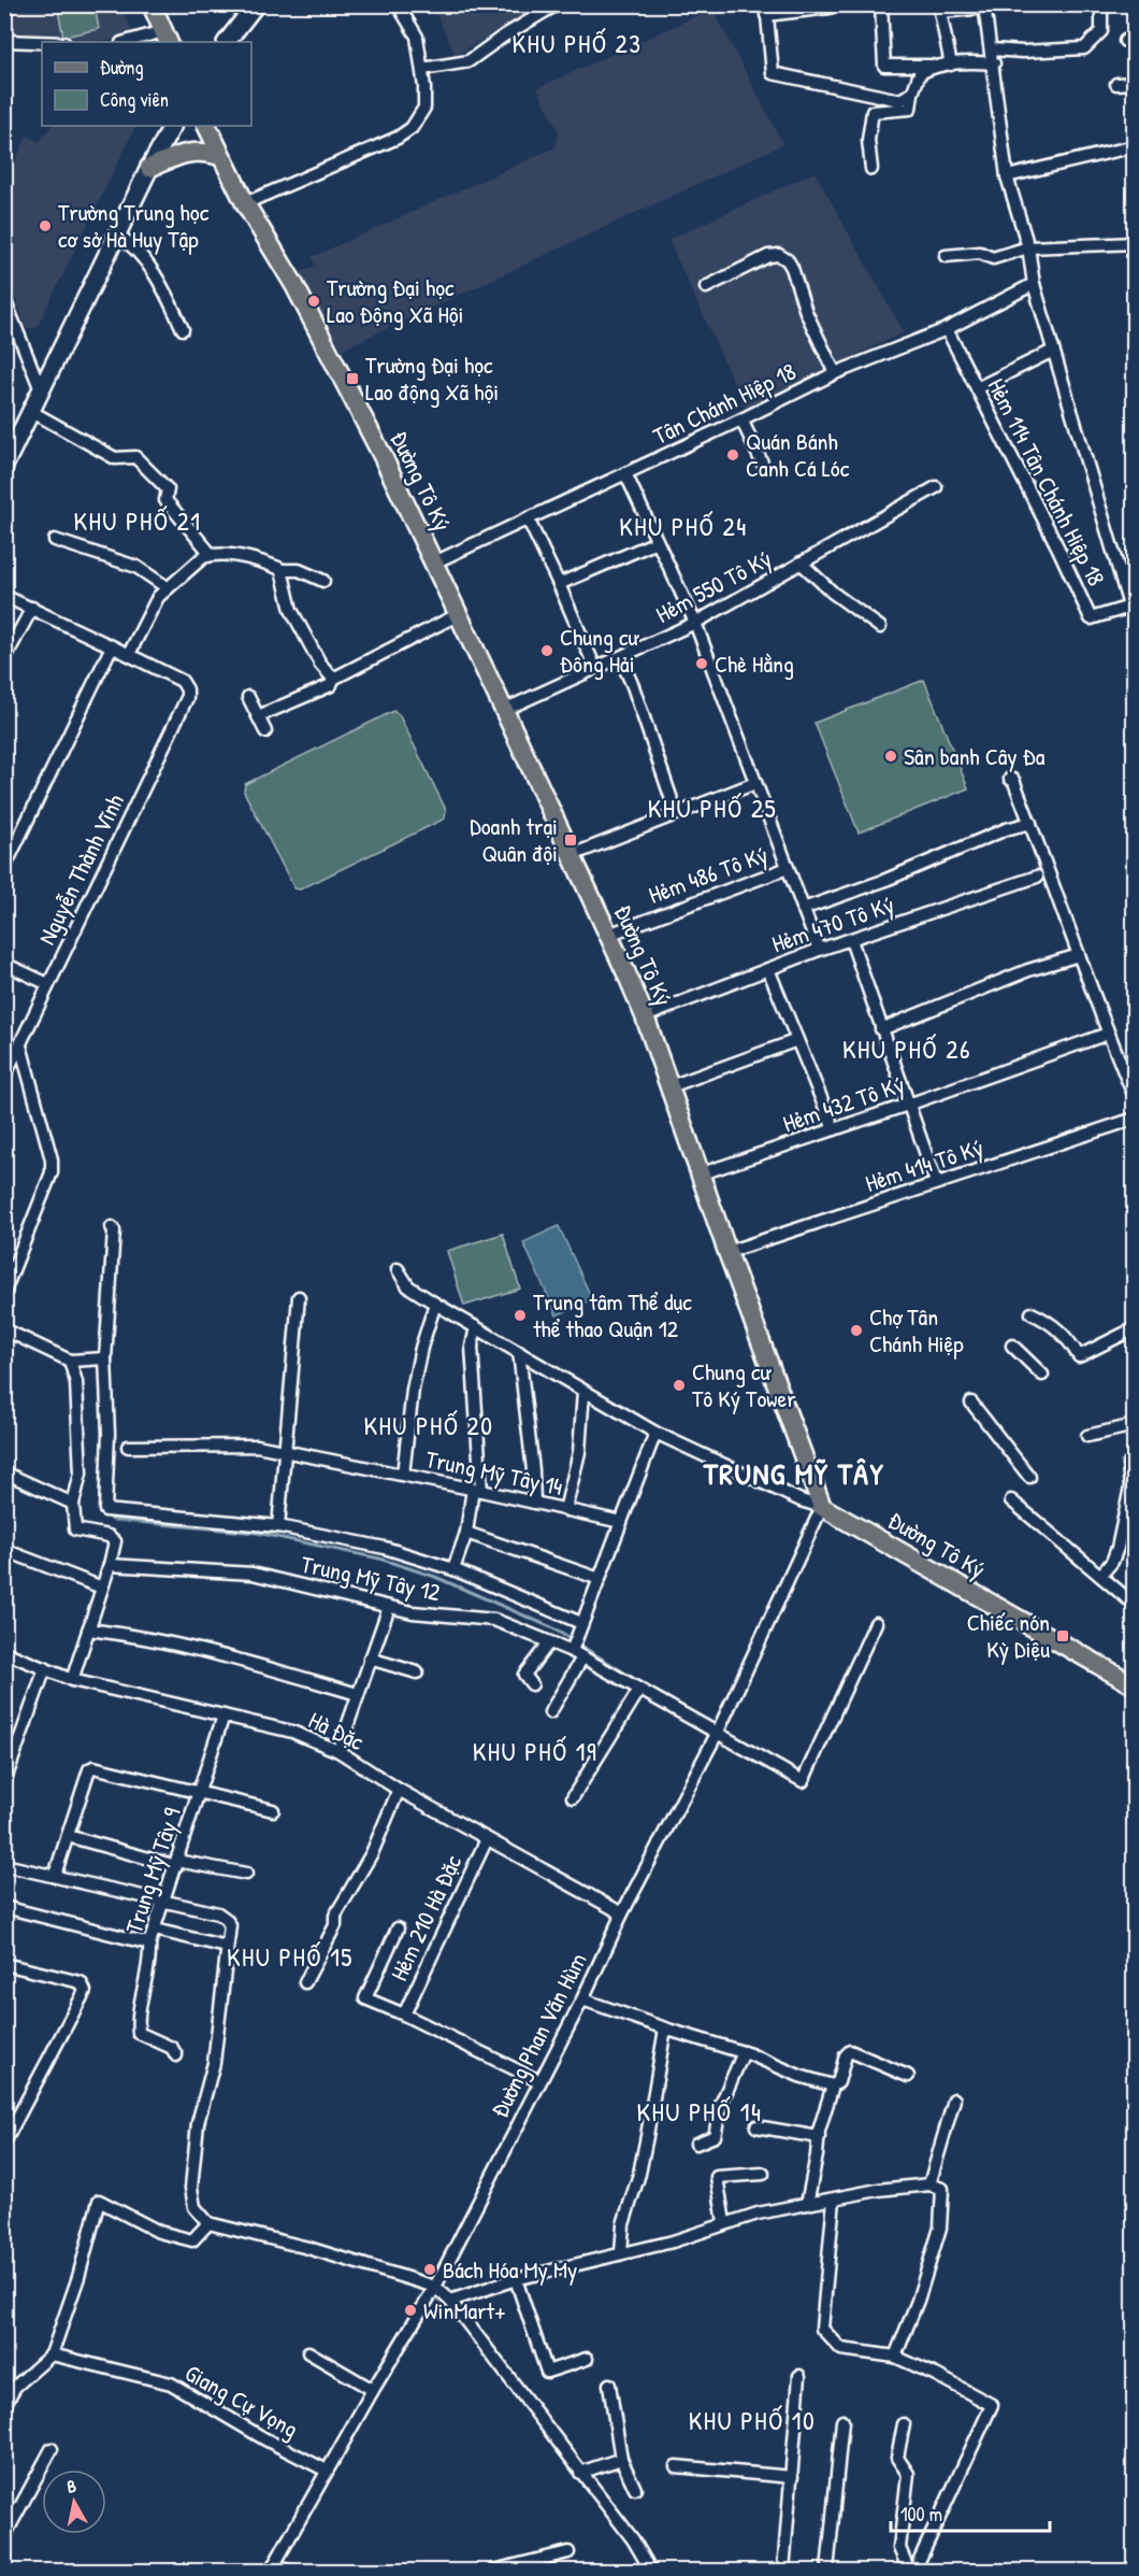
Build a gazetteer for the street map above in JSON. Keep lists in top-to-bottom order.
{
  "streets": {
    "main road": ["Đường Tô Ký"],
    "street": [
      "Tân Chánh Hiệp 18",
      "Hẻm 114 Tân Chánh Hiệp 18",
      "Hẻm 550 Tô Ký",
      "Nguyễn Thành Vĩnh",
      "Hẻm 486 Tô Ký",
      "Hẻm 470 Tô Ký",
      "Hẻm 432 Tô Ký",
      "Hẻm 414 Tô Ký",
      "Trung Mỹ Tây 14",
      "Trung Mỹ Tây 12",
      "Hà Đặc",
      "Trung Mỹ Tây 9",
      "Hẻm 210 Hà Đặc",
      "Đường Phan Văn Hùm",
      "Giang Cự Vọng"
    ]
  },
  "crossings": [
    ["Tân Chánh Hiệp 18", "Đường Tô Ký"],
    ["Tân Chánh Hiệp 18", "Hẻm 114 Tân Chánh Hiệp 18"],
    ["Đường Tô Ký", "Hẻm 550 Tô Ký"],
    ["Đường Tô Ký", "Hẻm 486 Tô Ký"],
    ["Đường Tô Ký", "Hẻm 470 Tô Ký"],
    ["Đường Tô Ký", "Hẻm 432 Tô Ký"],
    ["Đường Tô Ký", "Hẻm 414 Tô Ký"],
    ["Đường Tô Ký", "Đường Phan Văn Hùm"],
    ["Trung Mỹ Tây 12", "Đường Phan Văn Hùm"],
    ["Hà Đặc", "Trung Mỹ Tây 9"],
    ["Hà Đặc", "Hẻm 210 Hà Đặc"],
    ["Hà Đặc", "Đường Phan Văn Hùm"],
    ["Đường Phan Văn Hùm", "Giang Cự Vọng"]
  ],
  "districts": [
    "KHU PHỐ 23",
    "KHU PHỐ 21",
    "KHU PHỐ 24",
    "KHU PHỐ 25",
    "KHU PHỐ 26",
    "KHU PHỐ 20",
    "TRUNG MỸ TÂY",
    "KHU PHỐ 19",
    "KHU PHỐ 15",
    "KHU PHỐ 14",
    "KHU PHỐ 10"
  ],
  "places": {
    "other": [
      "Trường Trung học cơ sở Hà Huy Tập",
      "Trường Đại học Lao Động Xã Hội",
      "Quán Bánh Canh Cá Lóc",
      "Chung cư Đông Hải",
      "Chè Hằng",
      "Sân banh Cây Đa",
      "Trung tâm Thể dục thể thao Quận 12",
      "Chợ Tân Chánh Hiệp",
      "Chung cư Tô Ký Tower",
      "Bách Hóa My My",
      "WinMart+"
    ],
    "transit": ["Trường Đại học Lao động Xã hội", "Doanh trại Quân đội", "Chiếc nón Kỳ Diệu"]
  },
  "legend": ["Đường", "Công viên"],
  "scale_bar": "100 m",
  "north": "top"
}
